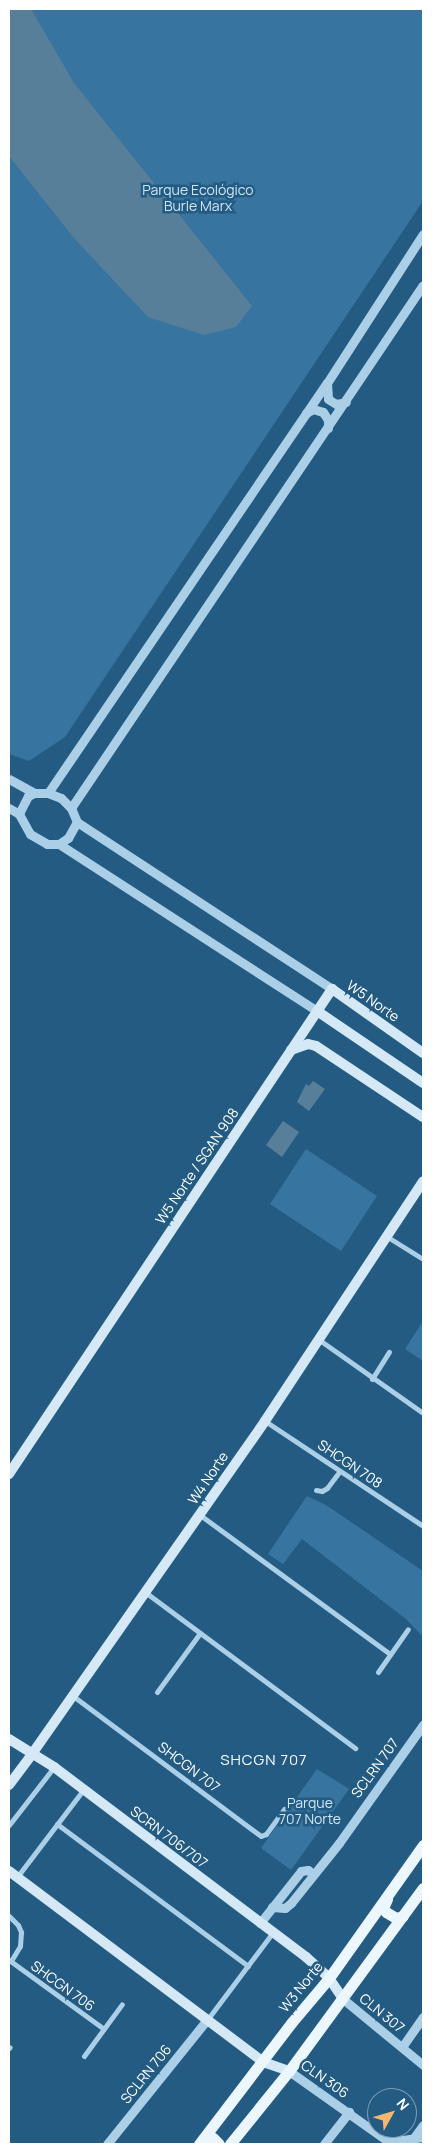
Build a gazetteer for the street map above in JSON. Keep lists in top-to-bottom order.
{
  "streets": {
    "main road": [
      "W5 Norte",
      "W5 Norte / SGAN 908",
      "W4 Norte",
      "SCRN 706/707",
      "W3 Norte",
      "CLN 307",
      "CLN 306"
    ],
    "street": [
      "SHCGN 708",
      "SHCGN 707",
      "SCLRN 707",
      "SHCGN 706",
      "SCLRN 706"
    ]
  },
  "crossings": [
    ["W5 Norte", "W5 Norte / SGAN 908"],
    ["SHCGN 708", "W4 Norte"],
    ["W4 Norte", "SHCGN 707"],
    ["W4 Norte", "SCRN 706/707"],
    ["SCLRN 707", "SCRN 706/707"],
    ["SCRN 706/707", "W3 Norte"],
    ["SCRN 706/707", "CLN 307"],
    ["W3 Norte", "CLN 307"],
    ["W3 Norte", "CLN 306"]
  ],
  "districts": ["SHCGN 707"],
  "parks": ["Parque Ecológico Burle Marx", "Parque 707 Norte"],
  "north": "top right"
}
